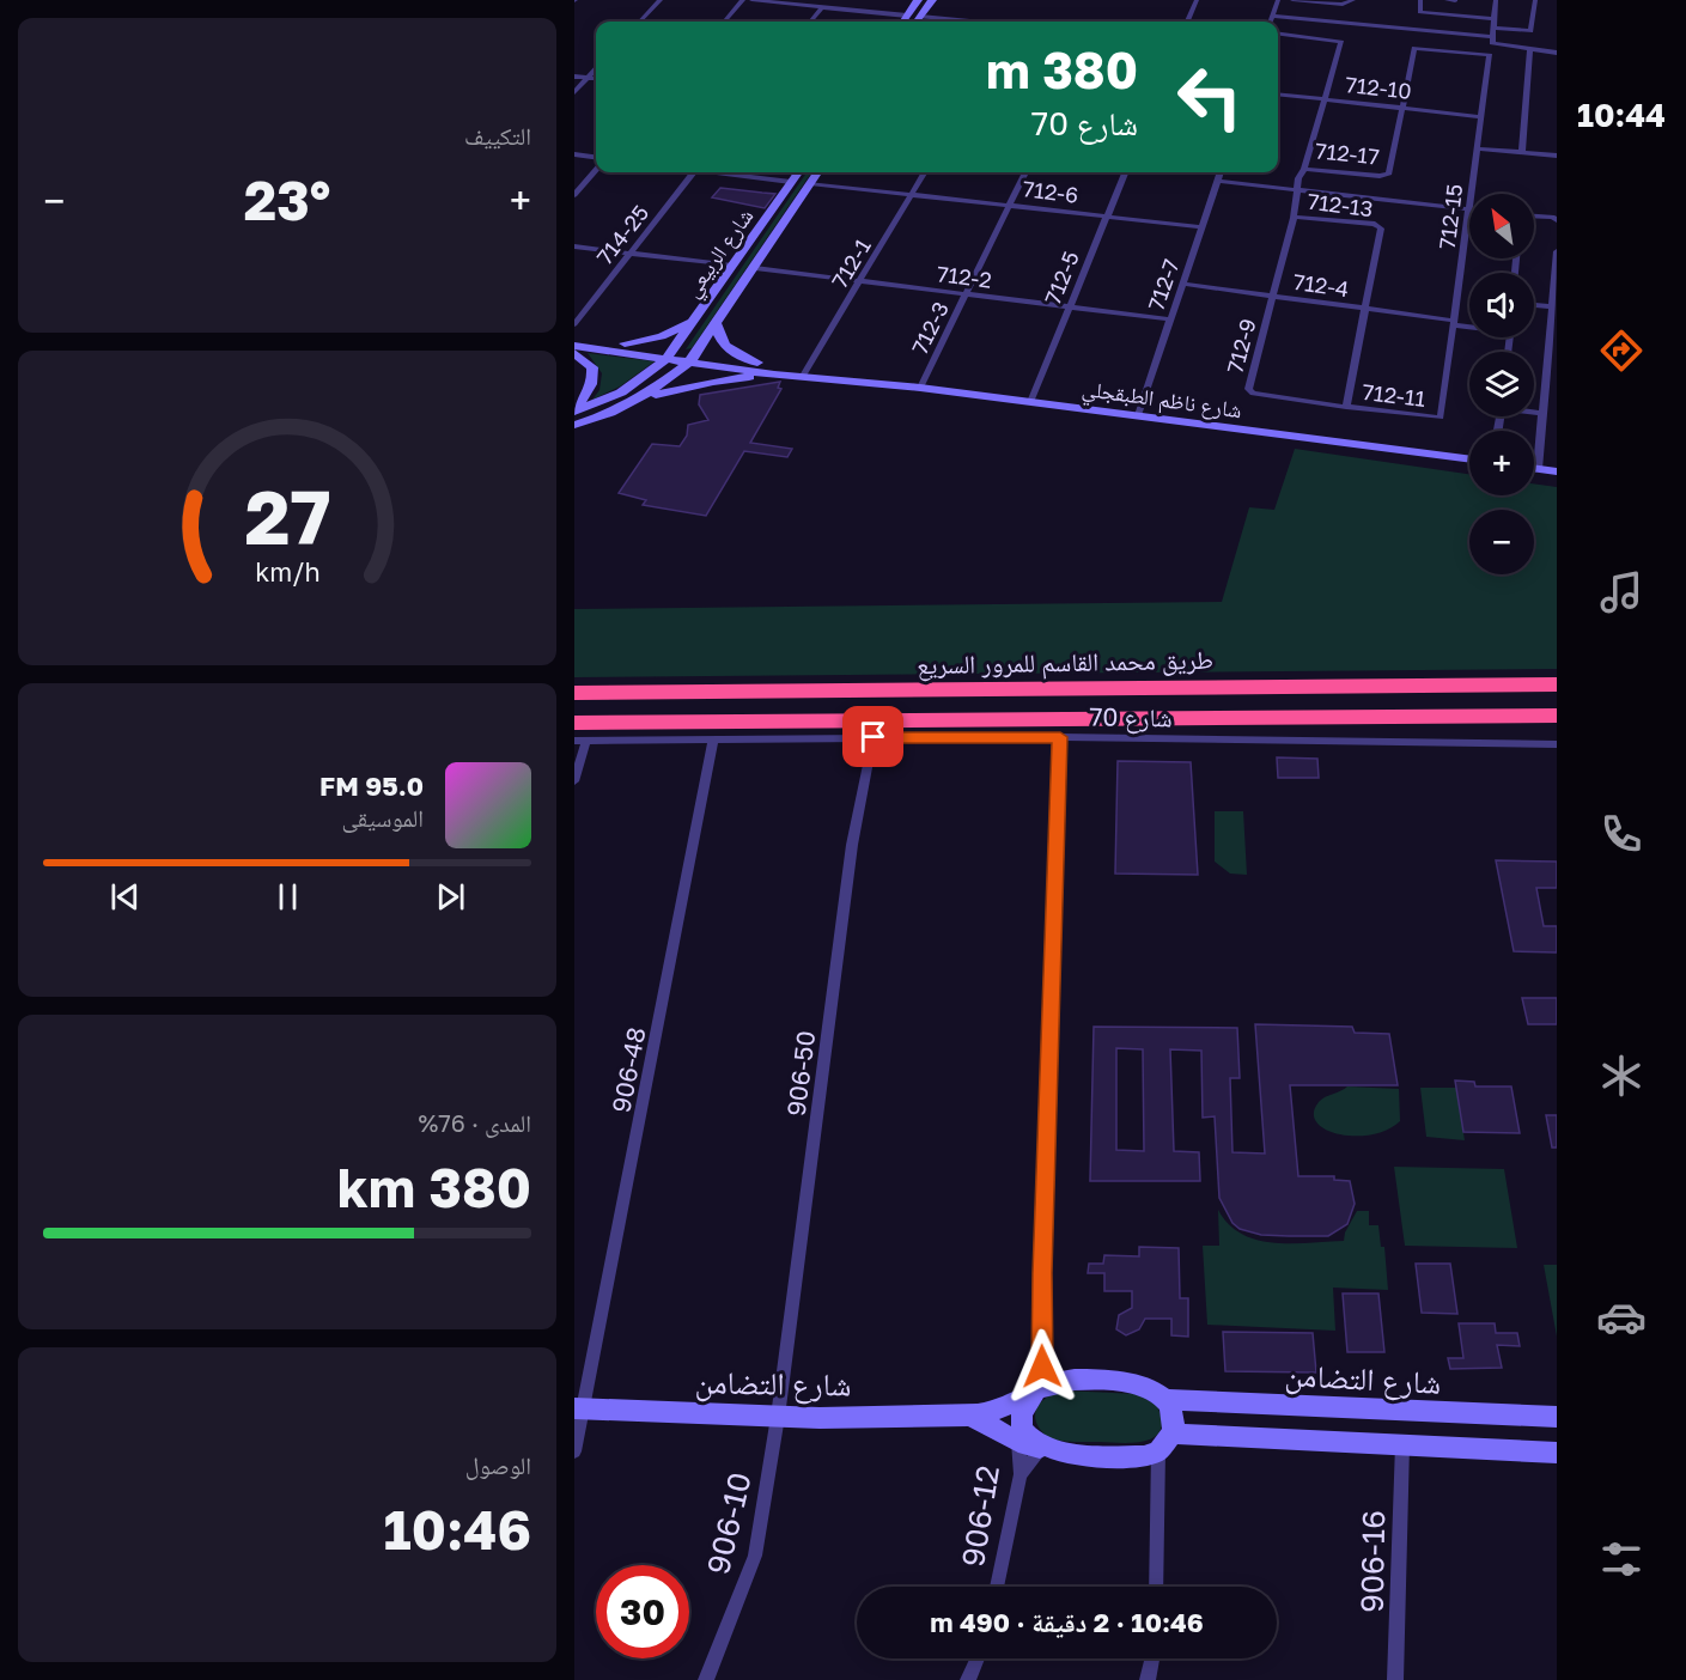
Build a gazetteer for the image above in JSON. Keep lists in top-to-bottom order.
{
  "streets": {
    "highway": ["طريق محمد القاسم للمرور السريع"],
    "street": [
      "712-10",
      "712-17",
      "712-6",
      "712-13",
      "712-15",
      "714-25",
      "شارع الربيعي",
      "712-1",
      "712-2",
      "712-5",
      "712-7",
      "712-4",
      "712-3",
      "712-9",
      "712-11",
      "شارع ناظم الطبقجلي",
      "شارع 70",
      "906-48",
      "906-50",
      "شارع التضامن",
      "906-12",
      "906-10",
      "906-16"
    ]
  },
  "crossings": [
    ["712-10", "712-17"],
    ["712-10", "712-15"],
    ["712-17", "712-15"],
    ["712-6", "شارع الربيعي"],
    ["712-6", "712-1"],
    ["712-6", "712-5"],
    ["712-6", "712-7"],
    ["712-6", "712-3"],
    ["712-13", "712-4"],
    ["712-13", "712-9"],
    ["712-13", "712-11"],
    ["712-15", "712-4"],
    ["712-15", "712-11"],
    ["شارع الربيعي", "712-2"],
    ["شارع الربيعي", "شارع ناظم الطبقجلي"],
    ["712-1", "712-2"],
    ["712-1", "شارع ناظم الطبقجلي"],
    ["712-2", "712-5"],
    ["712-2", "712-7"],
    ["712-2", "712-3"],
    ["712-5", "شارع ناظم الطبقجلي"],
    ["712-7", "712-4"],
    ["712-7", "شارع ناظم الطبقجلي"],
    ["712-4", "712-9"],
    ["712-4", "712-11"],
    ["712-3", "شارع ناظم الطبقجلي"],
    ["712-9", "712-11"],
    ["شارع 70", "906-48"],
    ["شارع 70", "906-50"],
    ["906-48", "شارع التضامن"],
    ["906-50", "شارع التضامن"],
    ["906-50", "906-10"],
    ["شارع التضامن", "906-12"],
    ["شارع التضامن", "906-10"]
  ],
  "north": "top left",
  "page": {
    "tabs": "10:44",
    "tile": [
      "التكييف",
      ["المدى · 76%", "380 km"],
      ["الوصول", "10:46"]
    ],
    "turn": ["380 m", "شارع 70"],
    "heat": ["−", "23°", "+"],
    "map_buttons": ["+", "−"],
    "song": ["95.0 FM", "الموسيقى"],
    "limit": "30",
    "trip": "10:46 · 2 دقيقة · 490 m",
    "gauge": ["27", "km/h"]
  }
}
